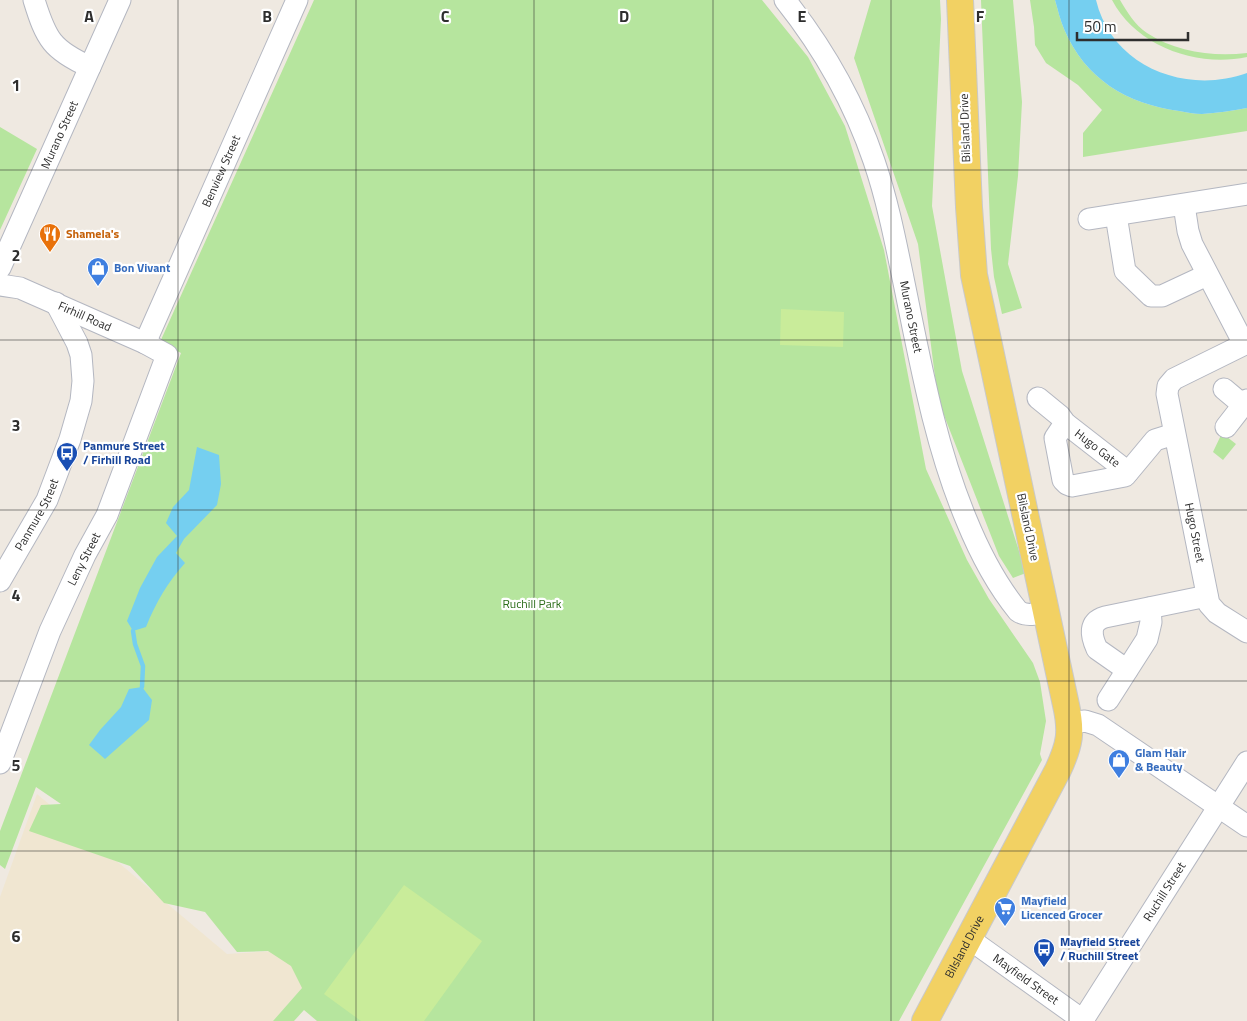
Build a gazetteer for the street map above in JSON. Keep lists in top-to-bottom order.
{
  "streets": {
    "main road": ["Bilsland Drive"],
    "street": [
      "Murano Street",
      "Benview Street",
      "Firhill Road",
      "Hugo Gate",
      "Panmure Street",
      "Hugo Street",
      "Leny Street",
      "Ruchill Street",
      "Mayfield Street"
    ]
  },
  "crossings": [
    ["Bilsland Drive", "Murano Street"],
    ["Bilsland Drive", "Mayfield Street"],
    ["Benview Street", "Firhill Road"],
    ["Firhill Road", "Panmure Street"],
    ["Firhill Road", "Leny Street"],
    ["Hugo Gate", "Hugo Street"],
    ["Ruchill Street", "Mayfield Street"]
  ],
  "parks": ["Ruchill Park"],
  "places": {
    "restaurant": ["Shamela's"],
    "shop": ["Bon Vivant", "Glam Hair & Beauty"],
    "bus stop": ["Panmure Street / Firhill Road", "Mayfield Street / Ruchill Street"],
    "supermarket": ["Mayfield Licenced Grocer"]
  },
  "scale_bar": "50 m",
  "grid": {
    "columns": [
      "A",
      "B",
      "C",
      "D",
      "E",
      "F"
    ],
    "rows": [
      "1",
      "2",
      "3",
      "4",
      "5",
      "6"
    ]
  }
}
